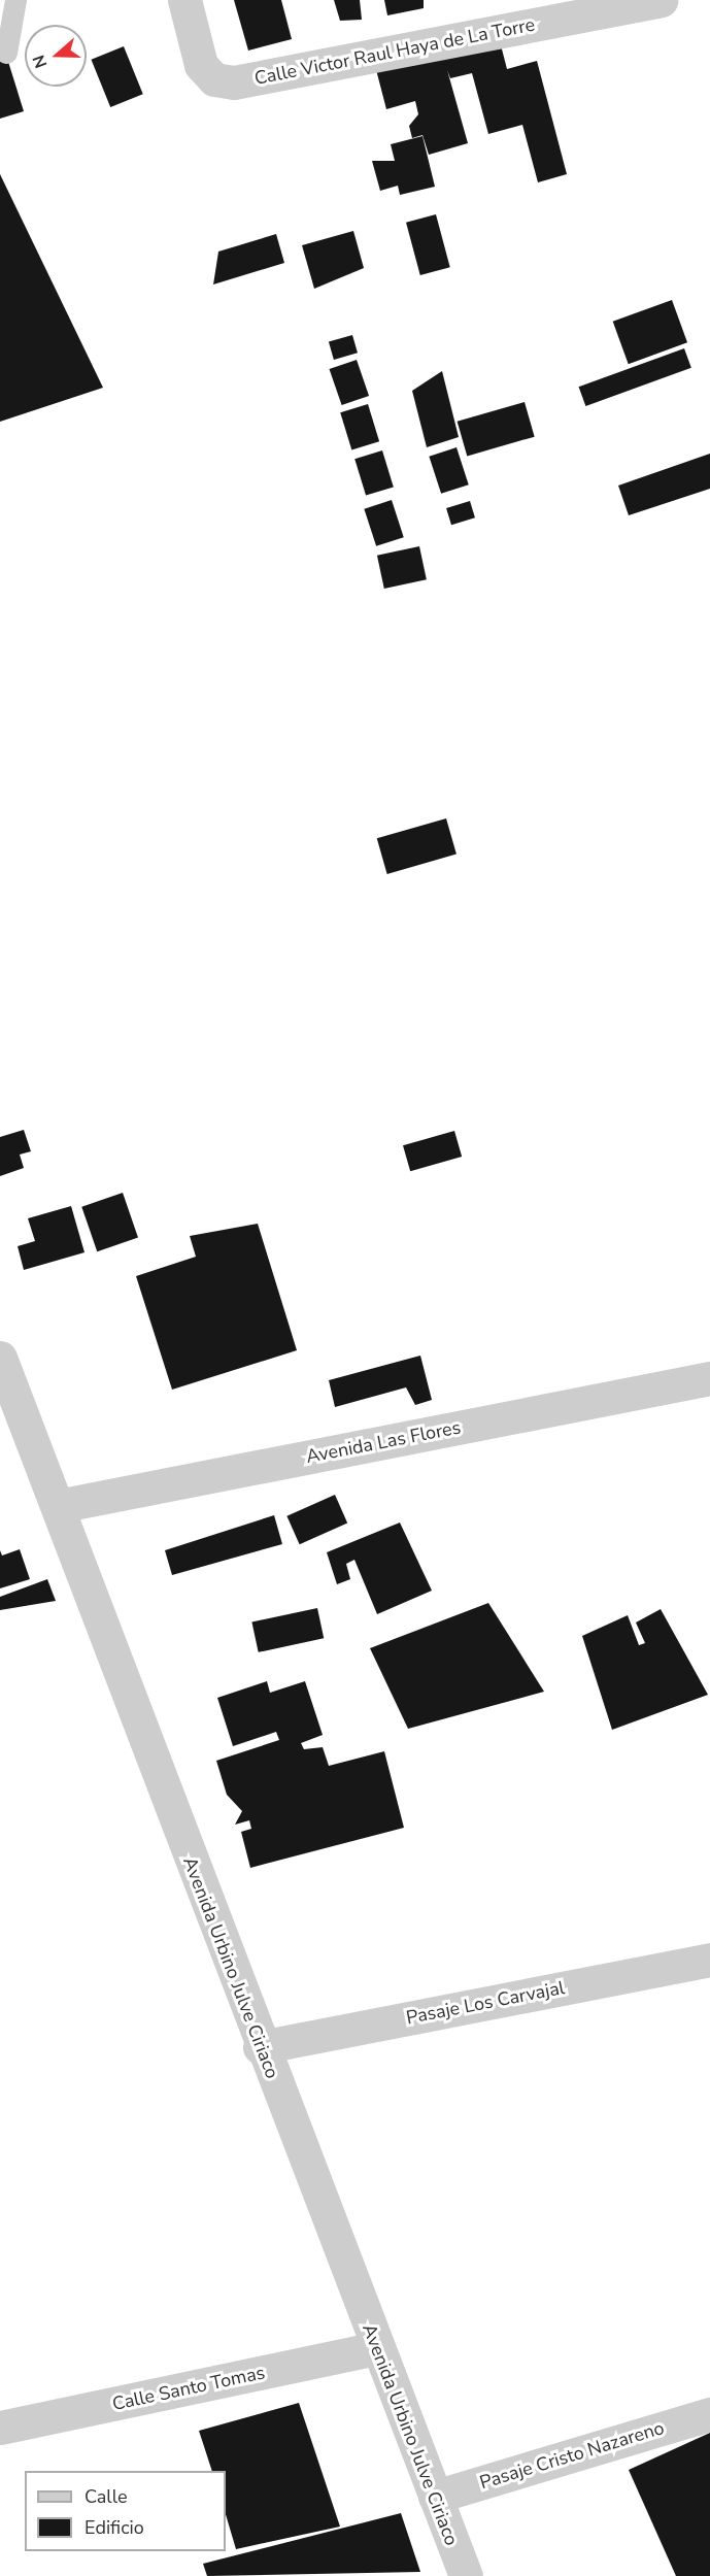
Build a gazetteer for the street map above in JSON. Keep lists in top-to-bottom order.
{
  "streets": {
    "street": [
      "Calle Victor Raul Haya de La Torre",
      "Avenida Las Flores",
      "Avenida Urbino Julve Ciriaco",
      "Pasaje Los Carvajal",
      "Calle Santo Tomas",
      "Pasaje Cristo Nazareno"
    ]
  },
  "crossings": [
    ["Avenida Las Flores", "Avenida Urbino Julve Ciriaco"],
    ["Avenida Urbino Julve Ciriaco", "Pasaje Los Carvajal"],
    ["Avenida Urbino Julve Ciriaco", "Calle Santo Tomas"],
    ["Avenida Urbino Julve Ciriaco", "Pasaje Cristo Nazareno"]
  ],
  "legend": ["Calle", "Edificio"],
  "north": "left"
}
